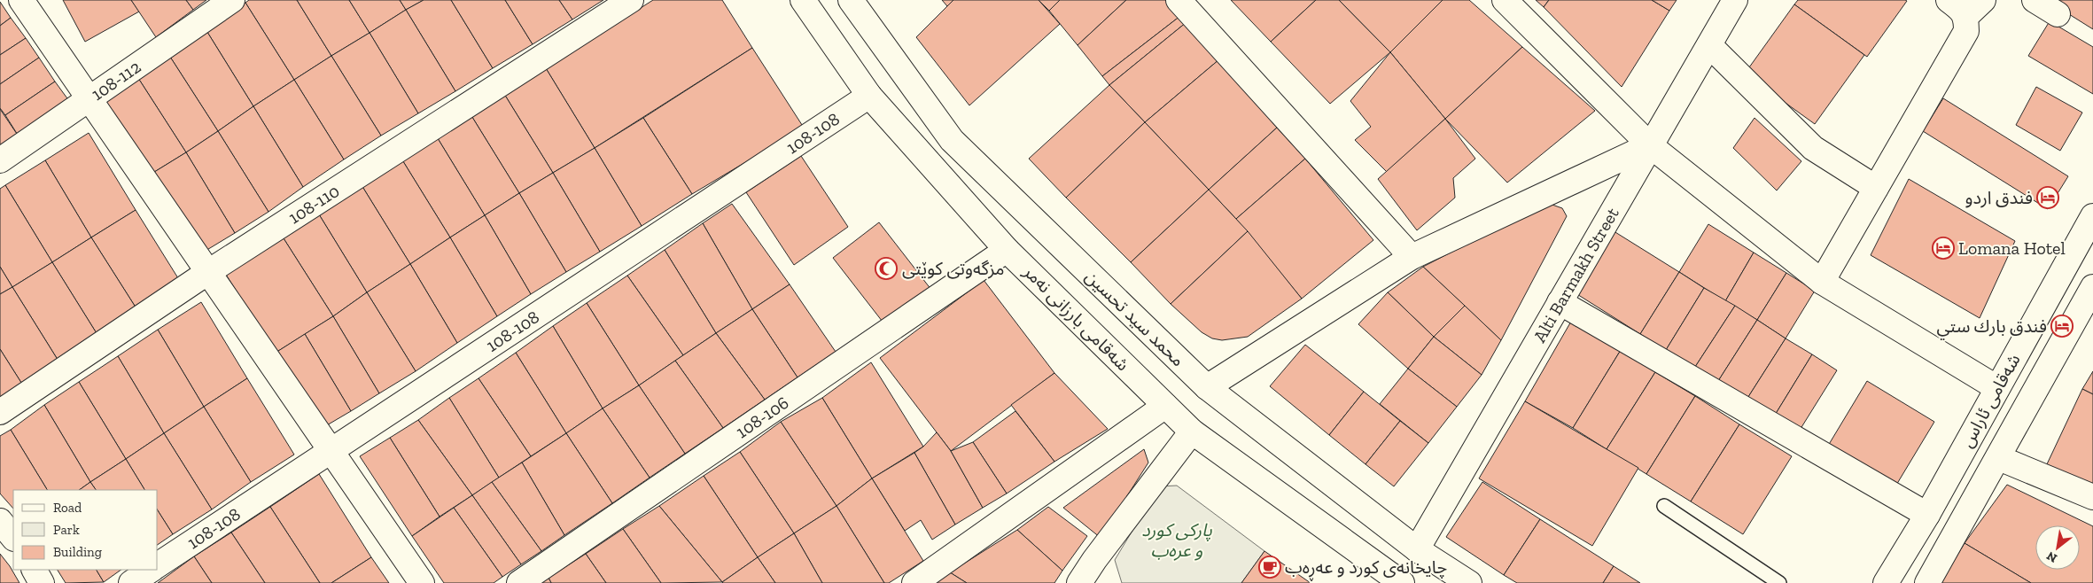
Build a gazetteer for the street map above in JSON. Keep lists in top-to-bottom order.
{
  "streets": {
    "street": [
      "108-112",
      "108-108",
      "108-110",
      "Alti Barmakh Street",
      "شەقامی بارزانی نەمر",
      "محمد سید تحسین",
      "شەقامی ئاراس",
      "108-106"
    ]
  },
  "crossings": [
    ["108-108", "شەقامی بارزانی نەمر"],
    ["Alti Barmakh Street", "محمد سید تحسین"],
    ["شەقامی بارزانی نەمر", "108-106"]
  ],
  "parks": ["پاركی كورد و عرەب"],
  "places": {
    "hotel": ["فندق اردو", "Lomana Hotel", "فندق بارك ستي"],
    "mosque": ["مزگەوتی کوێتی"],
    "cafe": ["چایخانەی کورد و عەڕەب"]
  },
  "legend": ["Road", "Park", "Building"],
  "north": "bottom left"
}
